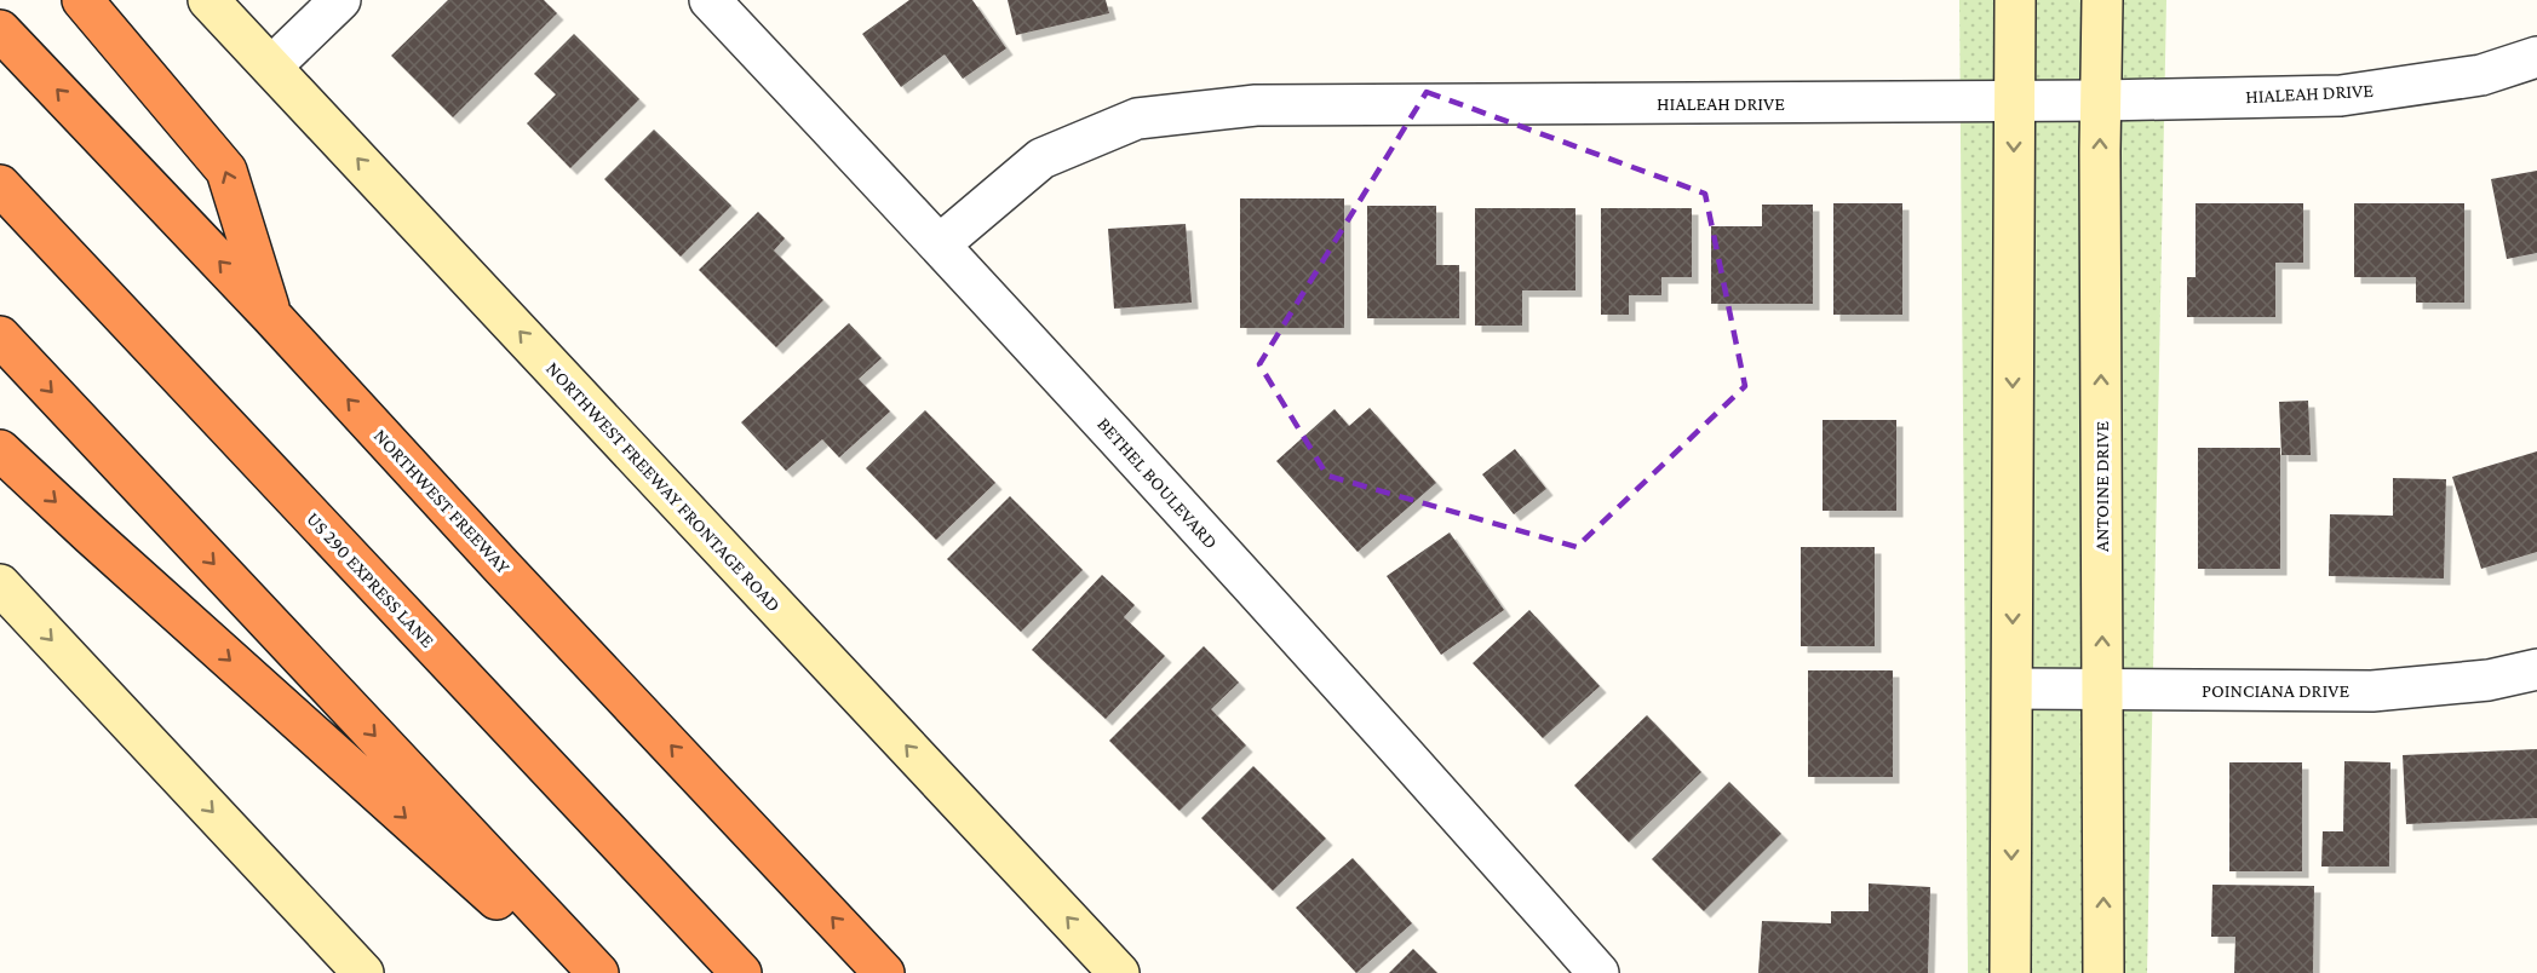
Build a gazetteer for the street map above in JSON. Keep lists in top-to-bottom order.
{
  "streets": {
    "highway": ["NORTHWEST FREEWAY", "US 290 EXPRESS LANE"],
    "main road": ["NORTHWEST FREEWAY FRONTAGE ROAD", "ANTOINE DRIVE"],
    "street": ["HIALEAH DRIVE", "BETHEL BOULEVARD", "POINCIANA DRIVE"]
  },
  "crossings": [
    ["HIALEAH DRIVE", "BETHEL BOULEVARD"],
    ["HIALEAH DRIVE", "ANTOINE DRIVE"],
    ["ANTOINE DRIVE", "POINCIANA DRIVE"]
  ],
  "one_way": ["NORTHWEST FREEWAY FRONTAGE ROAD"]
}
